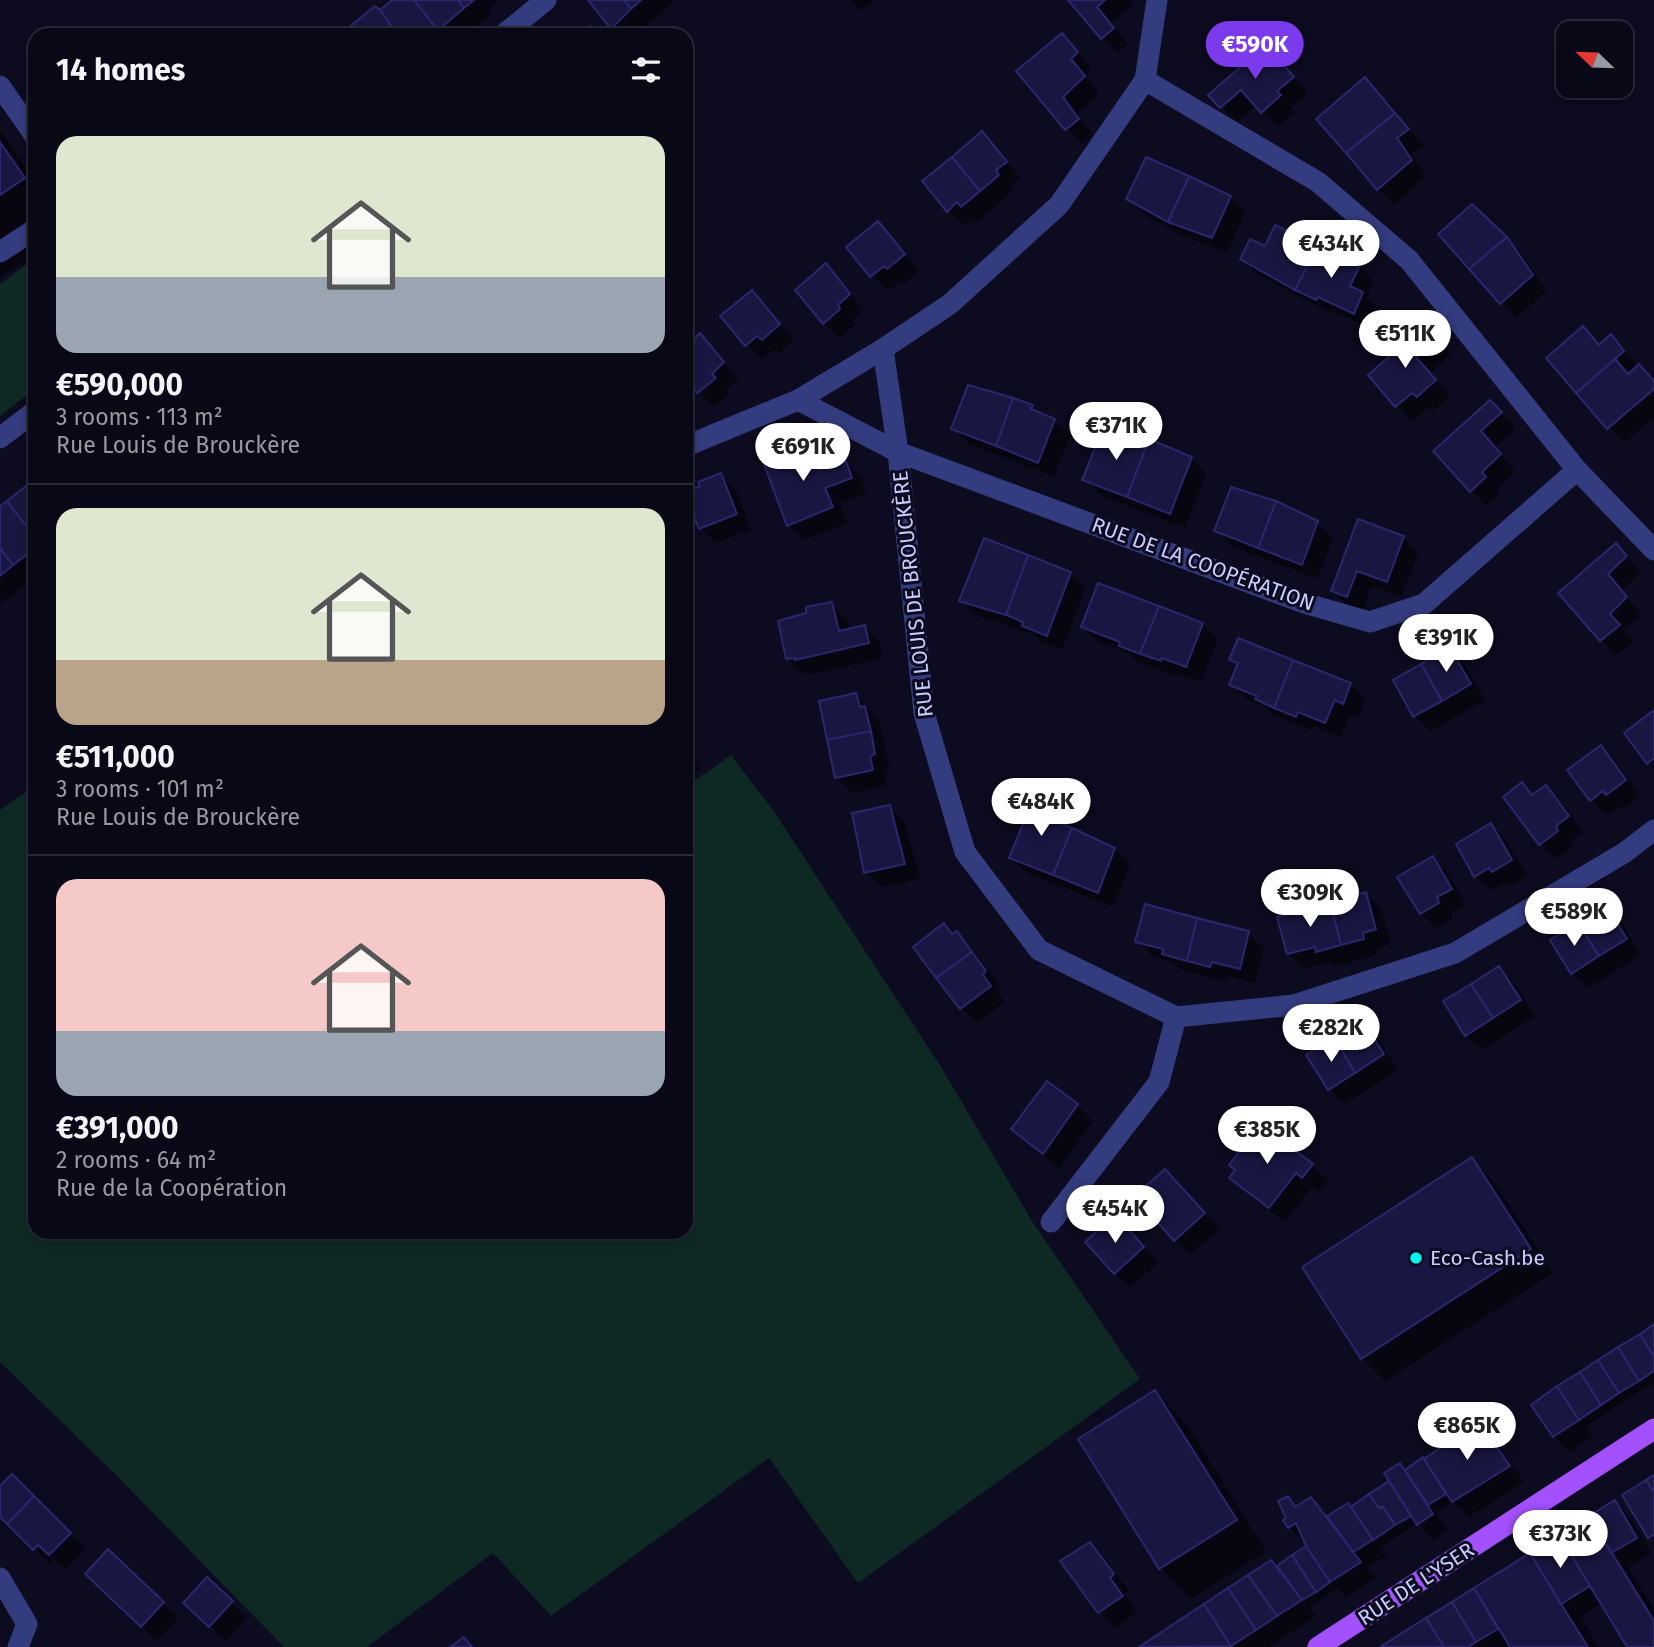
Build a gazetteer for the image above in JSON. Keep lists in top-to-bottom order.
{
  "streets": {
    "main road": ["RUE DE L'YSER"],
    "street": ["RUE DE LA COOPÉRATION", "RUE LOUIS DE BROUCKÈRE"]
  },
  "crossings": [
    ["RUE DE LA COOPÉRATION", "RUE LOUIS DE BROUCKÈRE"]
  ],
  "places": ["Eco-Cash.be"],
  "north": "top left",
  "page": {
    "price": [
      "€590K",
      "€434K",
      "€511K",
      "€371K",
      "€691K",
      "€391K",
      "€484K",
      "€309K",
      "€589K",
      "€282K",
      "€385K",
      "€454K",
      "€865K",
      "€373K"
    ],
    "heading": "14 homes",
    "list": [
      {
        "name": "€590,000",
        "note": "3 rooms · 113 m² · Rue Louis de Brouckère"
      },
      {
        "name": "€511,000",
        "note": "3 rooms · 101 m² · Rue Louis de Brouckère"
      },
      {
        "name": "€391,000",
        "note": "2 rooms · 64 m² · Rue de la Coopération"
      }
    ]
  }
}
